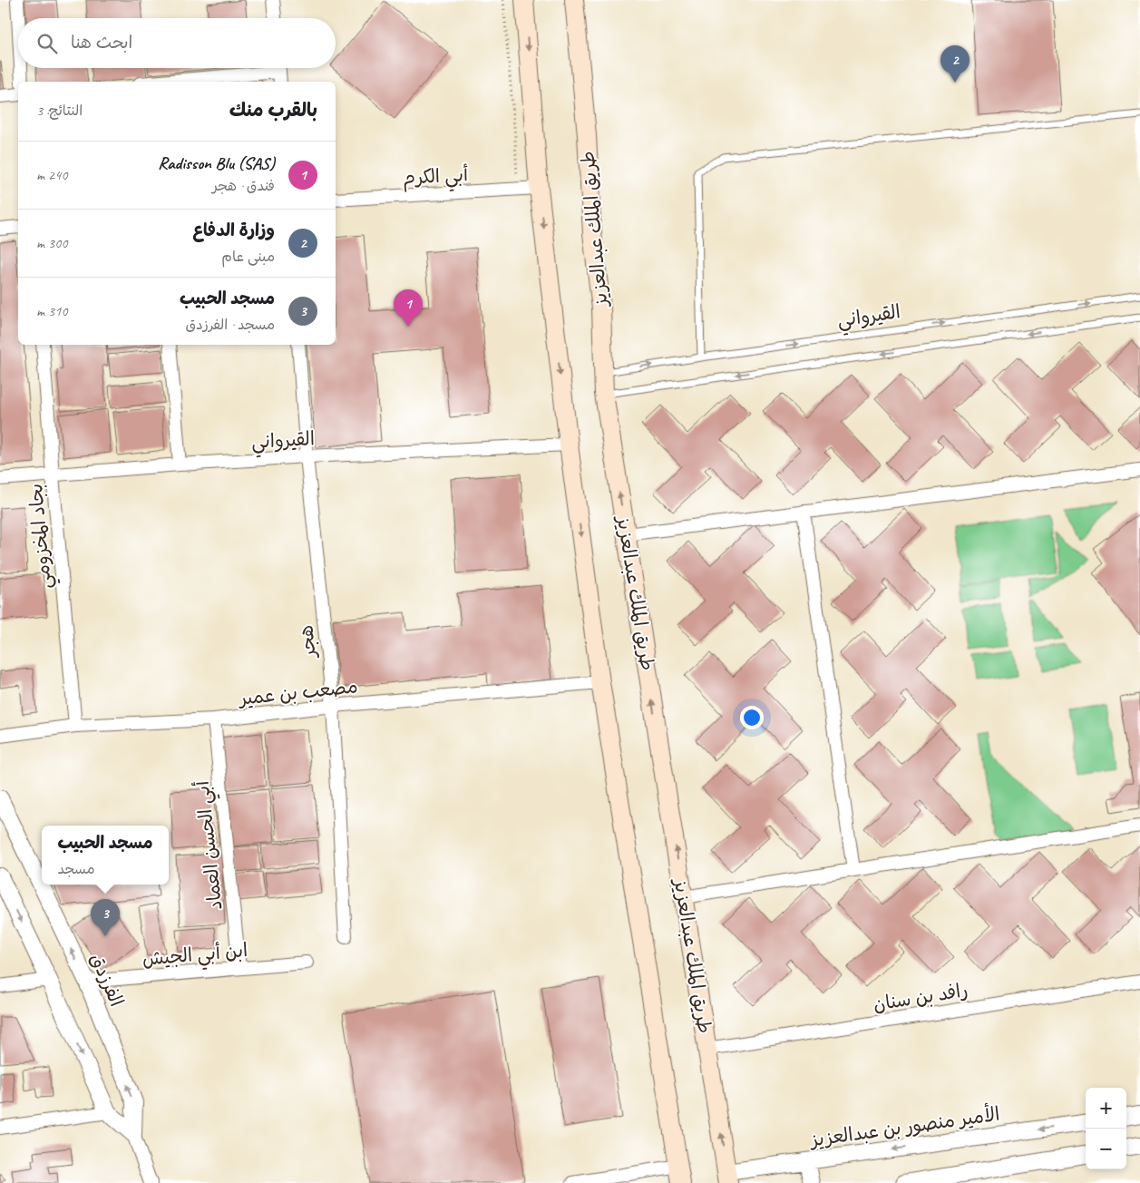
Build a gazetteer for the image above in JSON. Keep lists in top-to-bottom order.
{
  "streets": {
    "main road": ["طريق الملك عبدالعزيز"],
    "street": [
      "أبي الكرم",
      "القيرواني",
      "بجاد المخزومي",
      "هجر",
      "مصعب بن عمير",
      "أبي الحسن العماد",
      "ابن أبي الجيش",
      "الفرزدق",
      "رافد بن سنان",
      "الأمير منصور بن عبدالعزيز"
    ]
  },
  "crossings": [
    ["طريق الملك عبدالعزيز", "القيرواني"],
    ["طريق الملك عبدالعزيز", "رافد بن سنان"],
    ["طريق الملك عبدالعزيز", "الأمير منصور بن عبدالعزيز"],
    ["القيرواني", "بجاد المخزومي"],
    ["القيرواني", "هجر"],
    ["بجاد المخزومي", "مصعب بن عمير"],
    ["هجر", "مصعب بن عمير"],
    ["مصعب بن عمير", "أبي الحسن العماد"],
    ["أبي الحسن العماد", "ابن أبي الجيش"],
    ["ابن أبي الجيش", "الفرزدق"]
  ],
  "page": {
    "search": "ابحث هنا",
    "pins": ["2", "1", "3"],
    "heading": ["بالقرب منك", "النتائج: 3"],
    "list": [
      {
        "mark": "1",
        "name": "Radisson Blu (SAS)",
        "note": "فندق · هجر",
        "value": "240 m"
      },
      {
        "mark": "2",
        "name": "وزارة الدفاع",
        "note": "مبنى عام",
        "value": "300 m"
      },
      {
        "mark": "3",
        "name": "مسجد الحبيب",
        "note": "مسجد · الفرزدق",
        "value": "310 m"
      }
    ],
    "popup": ["مسجد الحبيب", "مسجد"],
    "map_buttons": ["+", "−"]
  }
}
